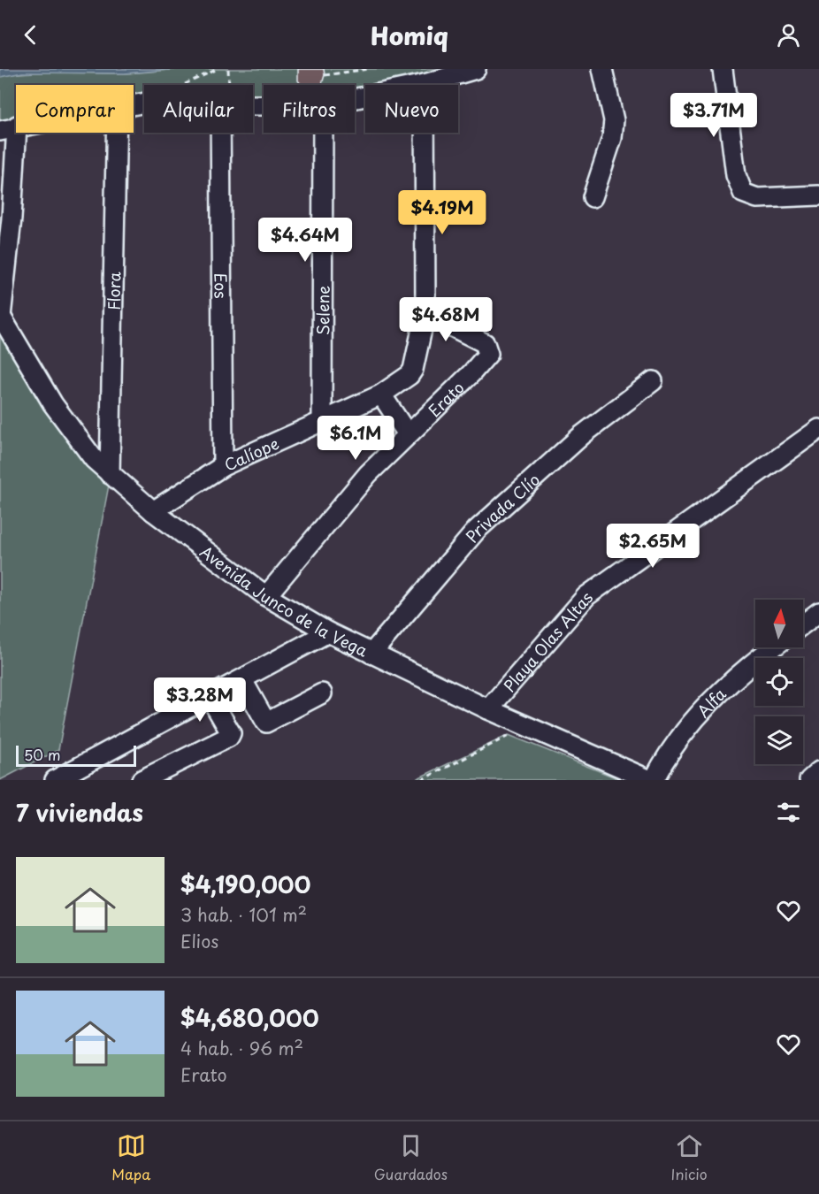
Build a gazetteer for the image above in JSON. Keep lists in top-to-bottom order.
{
  "streets": {
    "street": [
      "Eos",
      "Flora",
      "Selene",
      "Erato",
      "Calíope",
      "Privada Clío",
      "Avenida Junco de la Vega",
      "Playa Olas Altas",
      "Alfa"
    ]
  },
  "crossings": [
    ["Eos", "Calíope"],
    ["Flora", "Avenida Junco de la Vega"],
    ["Selene", "Calíope"],
    ["Erato", "Calíope"],
    ["Erato", "Avenida Junco de la Vega"],
    ["Calíope", "Avenida Junco de la Vega"],
    ["Privada Clío", "Avenida Junco de la Vega"],
    ["Avenida Junco de la Vega", "Playa Olas Altas"],
    ["Avenida Junco de la Vega", "Alfa"]
  ],
  "scale_bar": "50 m",
  "north": "top",
  "page": {
    "header": "Homiq",
    "chip": [
      "Comprar",
      "Alquilar",
      "Filtros",
      "Nuevo"
    ],
    "price": [
      "$3.71M",
      "$4.19M",
      "$4.64M",
      "$4.68M",
      "$6.1M",
      "$2.65M",
      "$3.28M"
    ],
    "scale": "50 m",
    "heading": "7 viviendas",
    "list": [
      {
        "name": "$4,190,000",
        "note": "3 hab. · 101 m² · Elios"
      },
      {
        "name": "$4,680,000",
        "note": "4 hab. · 96 m² · Erato"
      }
    ],
    "tabs": ["Mapa", "Guardados", "Inicio"]
  }
}
